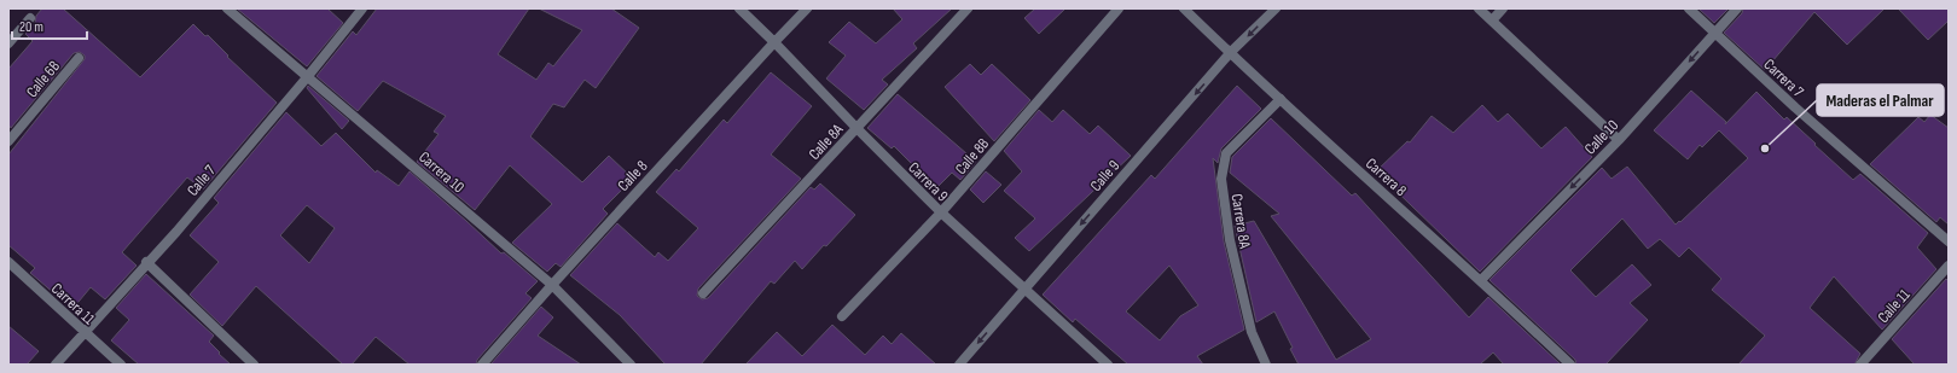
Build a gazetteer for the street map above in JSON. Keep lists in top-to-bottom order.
{
  "streets": {
    "street": [
      "Carrera 7",
      "Calle 6B",
      "Calle 10",
      "Calle 8A",
      "Calle 8B",
      "Carrera 10",
      "Calle 8",
      "Calle 9",
      "Carrera 8",
      "Calle 7",
      "Carrera 9",
      "Carrera 8A",
      "Carrera 11",
      "Calle 11"
    ]
  },
  "crossings": [
    ["Carrera 7", "Calle 10"],
    ["Calle 10", "Carrera 8"],
    ["Calle 8A", "Carrera 9"],
    ["Calle 8B", "Carrera 9"],
    ["Carrera 10", "Calle 8"],
    ["Carrera 10", "Calle 7"],
    ["Calle 8", "Carrera 9"],
    ["Calle 9", "Carrera 8"],
    ["Calle 9", "Carrera 9"],
    ["Carrera 8", "Carrera 8A"],
    ["Calle 7", "Carrera 11"]
  ],
  "one_way": ["Calle 10", "Calle 9"],
  "places": ["Maderas el Palmar"],
  "scale_bar": "20 m"
}
